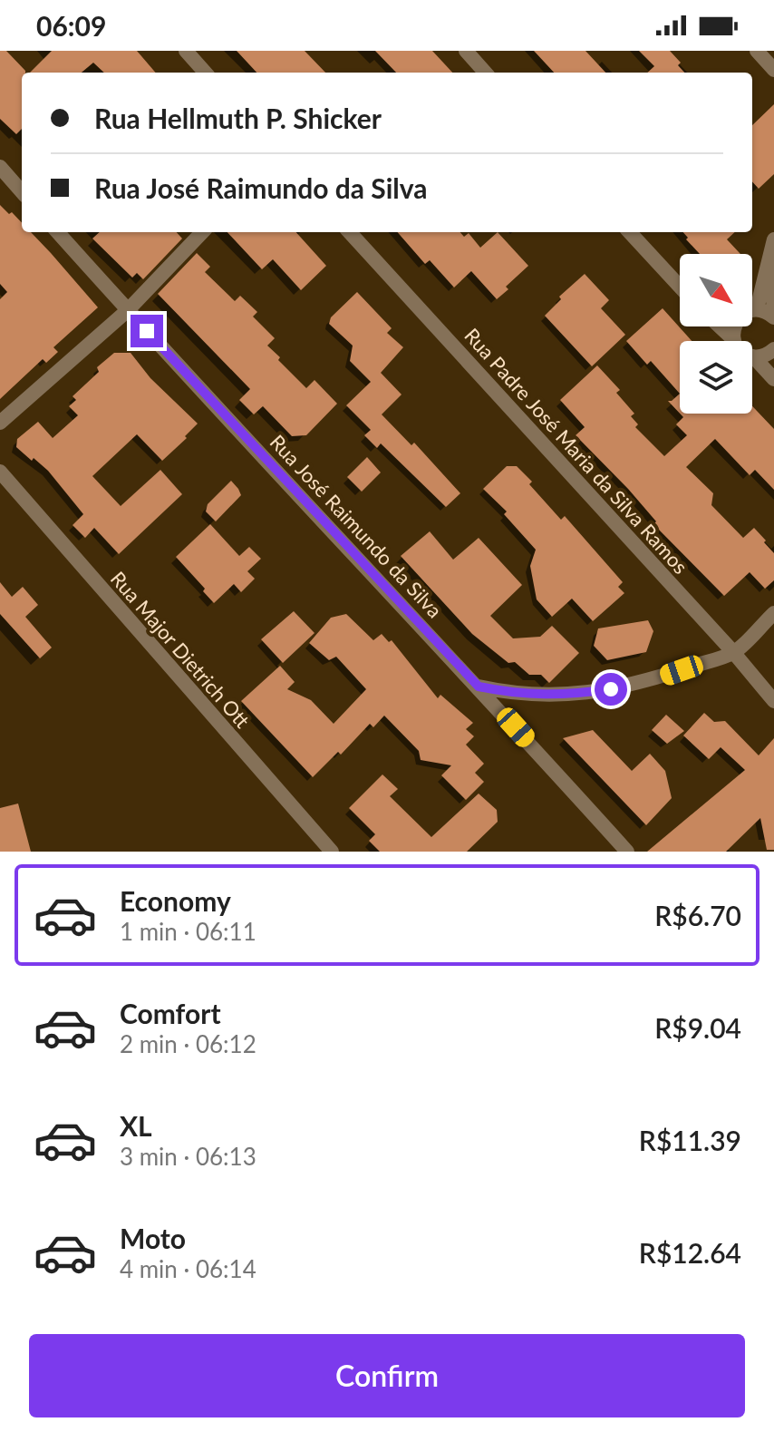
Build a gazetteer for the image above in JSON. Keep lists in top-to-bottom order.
{
  "streets": {
    "street": ["Rua Padre José Maria da Silva Ramos", "Rua José Raimundo da Silva", "Rua Major Dietrich Ott"]
  },
  "north": "bottom right",
  "page": {
    "status": "06:09",
    "banner": ["Rua Hellmuth P. Shicker", "Rua José Raimundo da Silva"],
    "list": [
      {
        "name": "Economy",
        "note": "1 min · 06:11",
        "value": "R$6.70"
      },
      {
        "name": "Comfort",
        "note": "2 min · 06:12",
        "value": "R$9.04"
      },
      {
        "name": "XL",
        "note": "3 min · 06:13",
        "value": "R$11.39"
      },
      {
        "name": "Moto",
        "note": "4 min · 06:14",
        "value": "R$12.64"
      }
    ],
    "buttons": "Confirm"
  }
}
